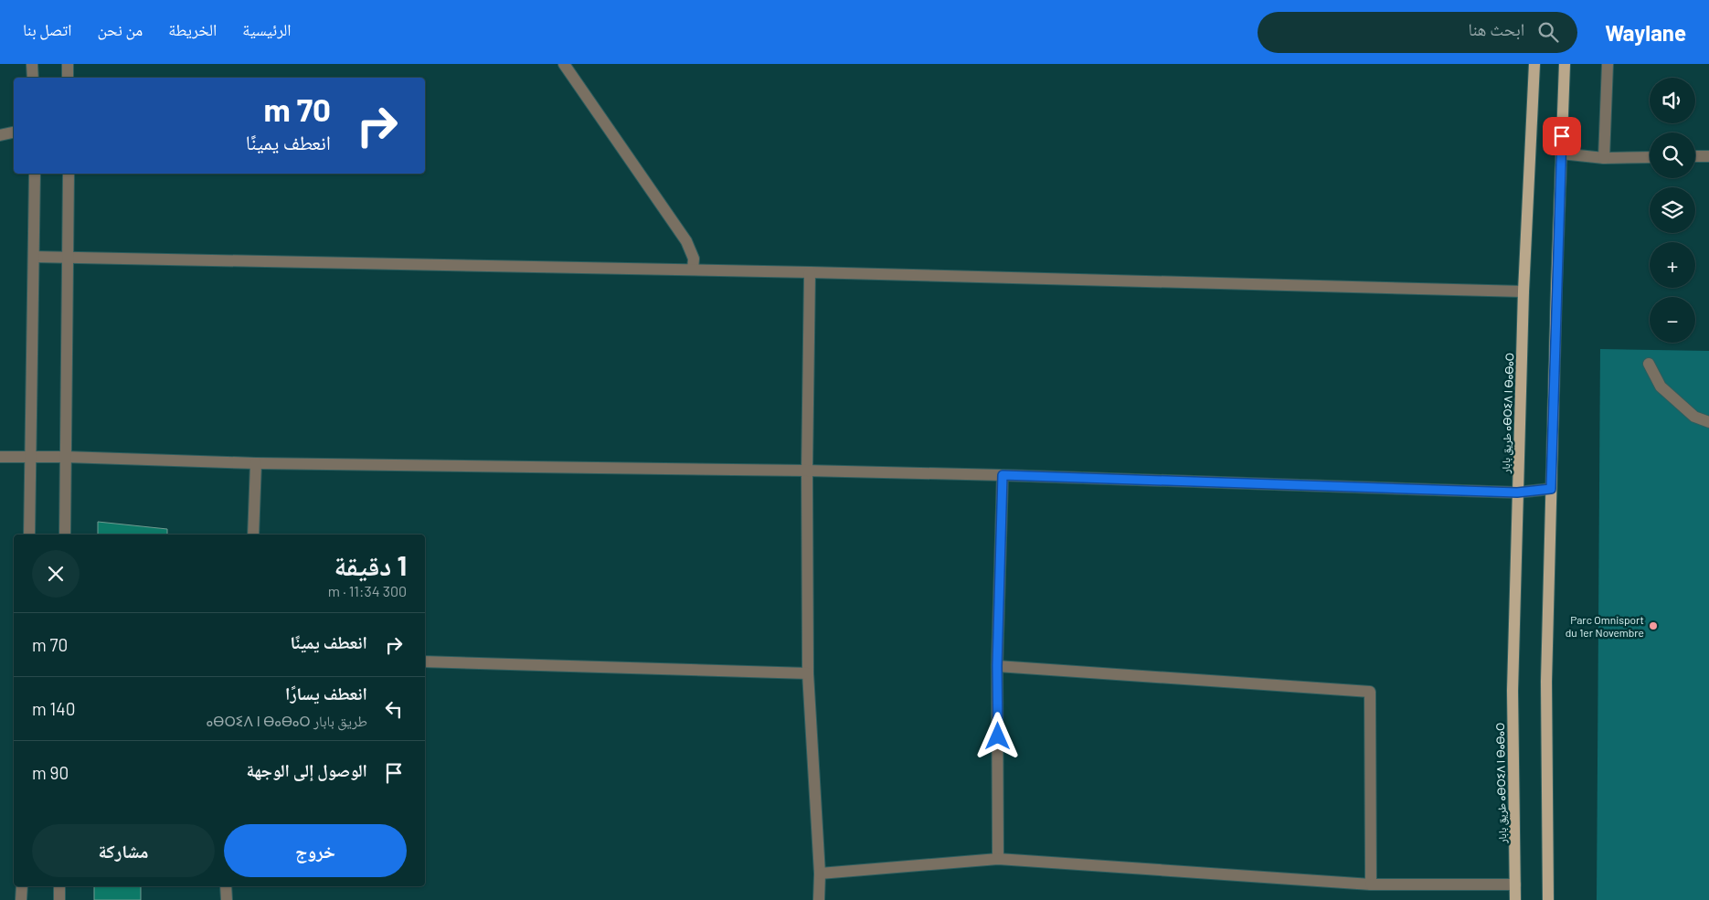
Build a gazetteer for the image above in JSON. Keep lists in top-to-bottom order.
{
  "streets": {
    "main road": ["طريق بابار ⴰⴱⵔⵉⴷ ⵏ ⴱⴰⴱⴰⵔ"]
  },
  "places": ["Parc Omnisport du 1er Novembre"],
  "page": {
    "header": "Waylane",
    "search": "ابحث هنا",
    "nav": [
      "الرئيسية",
      "الخريطة",
      "من نحن",
      "اتصل بنا"
    ],
    "map_buttons": ["+", "−"],
    "turn": ["70 m", "انعطف يمينًا"],
    "heading": ["1 دقيقة", "300 m · 11:34"],
    "list": [
      {
        "name": "انعطف يمينًا",
        "value": "70 m"
      },
      {
        "name": "انعطف يسارًا",
        "note": "طريق بابار ⴰⴱⵔⵉⴷ ⵏ ⴱⴰⴱⴰⵔ",
        "value": "140 m"
      },
      {
        "name": "الوصول إلى الوجهة",
        "value": "90 m"
      }
    ],
    "buttons": ["خروج", "مشاركة"]
  }
}
